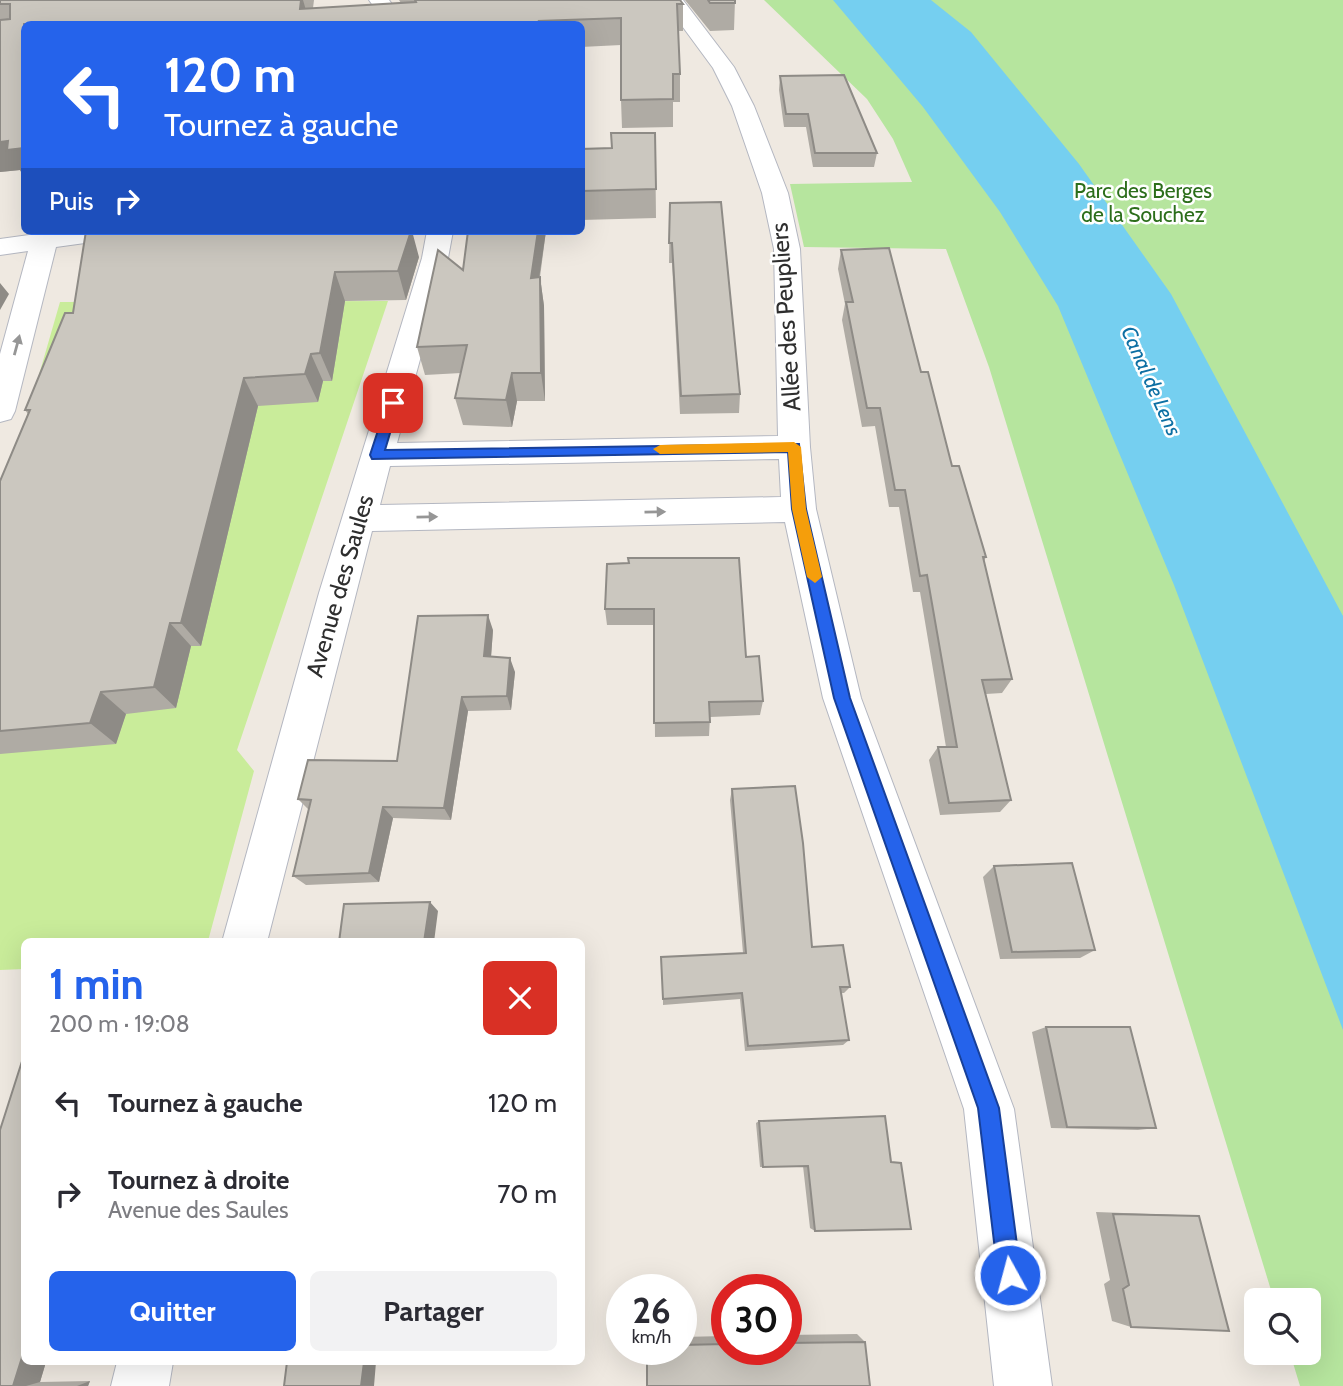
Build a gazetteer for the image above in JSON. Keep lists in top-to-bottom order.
{
  "streets": {
    "street": ["Allée des Peupliers", "Avenue des Saules"]
  },
  "water": ["Canal de Lens"],
  "parks": ["Parc des Berges de la Souchez"],
  "page": {
    "turn": ["120 m", "Tournez à gauche"],
    "then": "Puis",
    "heading": ["1 min", "200 m · 19:08"],
    "list": [
      {
        "name": "Tournez à gauche",
        "value": "120 m"
      },
      {
        "name": "Tournez à droite",
        "note": "Avenue des Saules",
        "value": "70 m"
      }
    ],
    "buttons": ["Quitter", "Partager"],
    "speed": "26 km/h",
    "limit": "30"
  }
}
